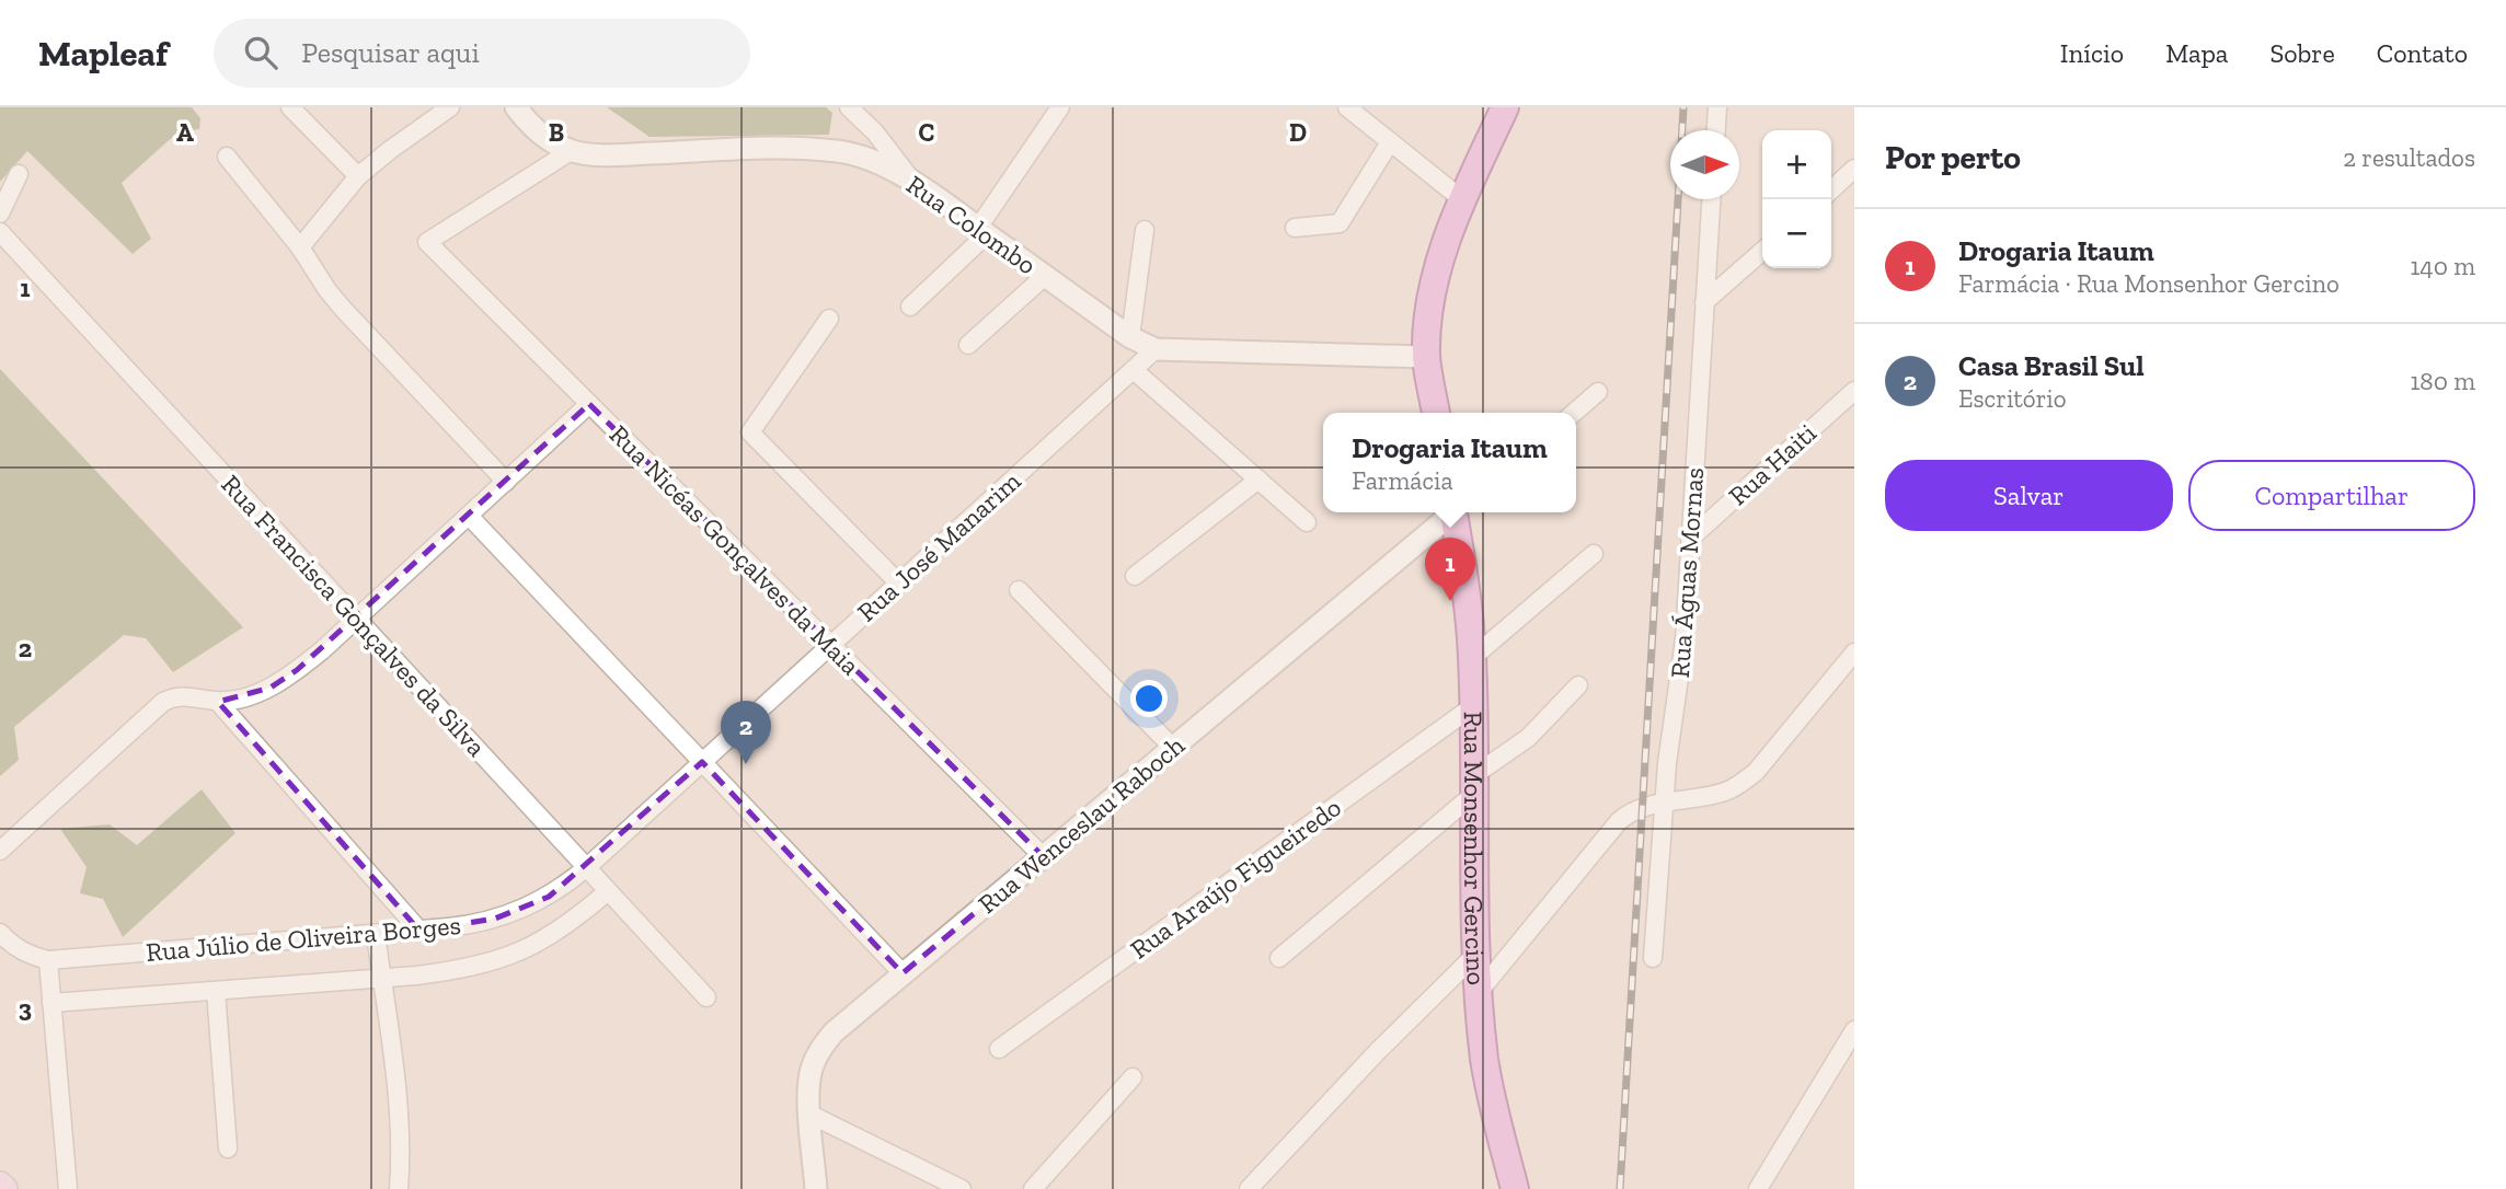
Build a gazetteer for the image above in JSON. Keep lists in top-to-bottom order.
{
  "streets": {
    "main road": ["Rua Monsenhor Gercino"],
    "street": [
      "Rua Colombo",
      "Rua Haiti",
      "Rua José Manarim",
      "Rua Nicéas Gonçalves da Maia",
      "Rua Águas Mornas",
      "Rua Francisca Gonçalves da Silva",
      "Rua Wenceslau Raboch",
      "Rua Araújo Figueiredo",
      "Rua Júlio de Oliveira Borges"
    ]
  },
  "crossings": [
    ["Rua Colombo", "Rua José Manarim"],
    ["Rua Colombo", "Rua Nicéas Gonçalves da Maia"],
    ["Rua Haiti", "Rua Águas Mornas"],
    ["Rua José Manarim", "Rua Nicéas Gonçalves da Maia"],
    ["Rua José Manarim", "Rua Francisca Gonçalves da Silva"],
    ["Rua José Manarim", "Rua Júlio de Oliveira Borges"],
    ["Rua Nicéas Gonçalves da Maia", "Rua Wenceslau Raboch"],
    ["Rua Francisca Gonçalves da Silva", "Rua Júlio de Oliveira Borges"],
    ["Rua Monsenhor Gercino", "Rua Araújo Figueiredo"]
  ],
  "north": "right",
  "page": {
    "header": "Mapleaf",
    "search": "Pesquisar aqui",
    "nav": [
      "Início",
      "Mapa",
      "Sobre",
      "Contato"
    ],
    "heading": ["Por perto", "2 resultados"],
    "map_buttons": ["+", "−"],
    "list": [
      {
        "mark": "1",
        "name": "Drogaria Itaum",
        "note": "Farmácia · Rua Monsenhor Gercino",
        "value": "140 m"
      },
      {
        "mark": "2",
        "name": "Casa Brasil Sul",
        "note": "Escritório",
        "value": "180 m"
      }
    ],
    "popup": ["Drogaria Itaum", "Farmácia"],
    "buttons": ["Salvar", "Compartilhar"],
    "pins": ["1", "2"]
  },
  "grid": {
    "columns": [
      "A",
      "B",
      "C",
      "D"
    ],
    "rows": ["1", "2", "3"]
  }
}
